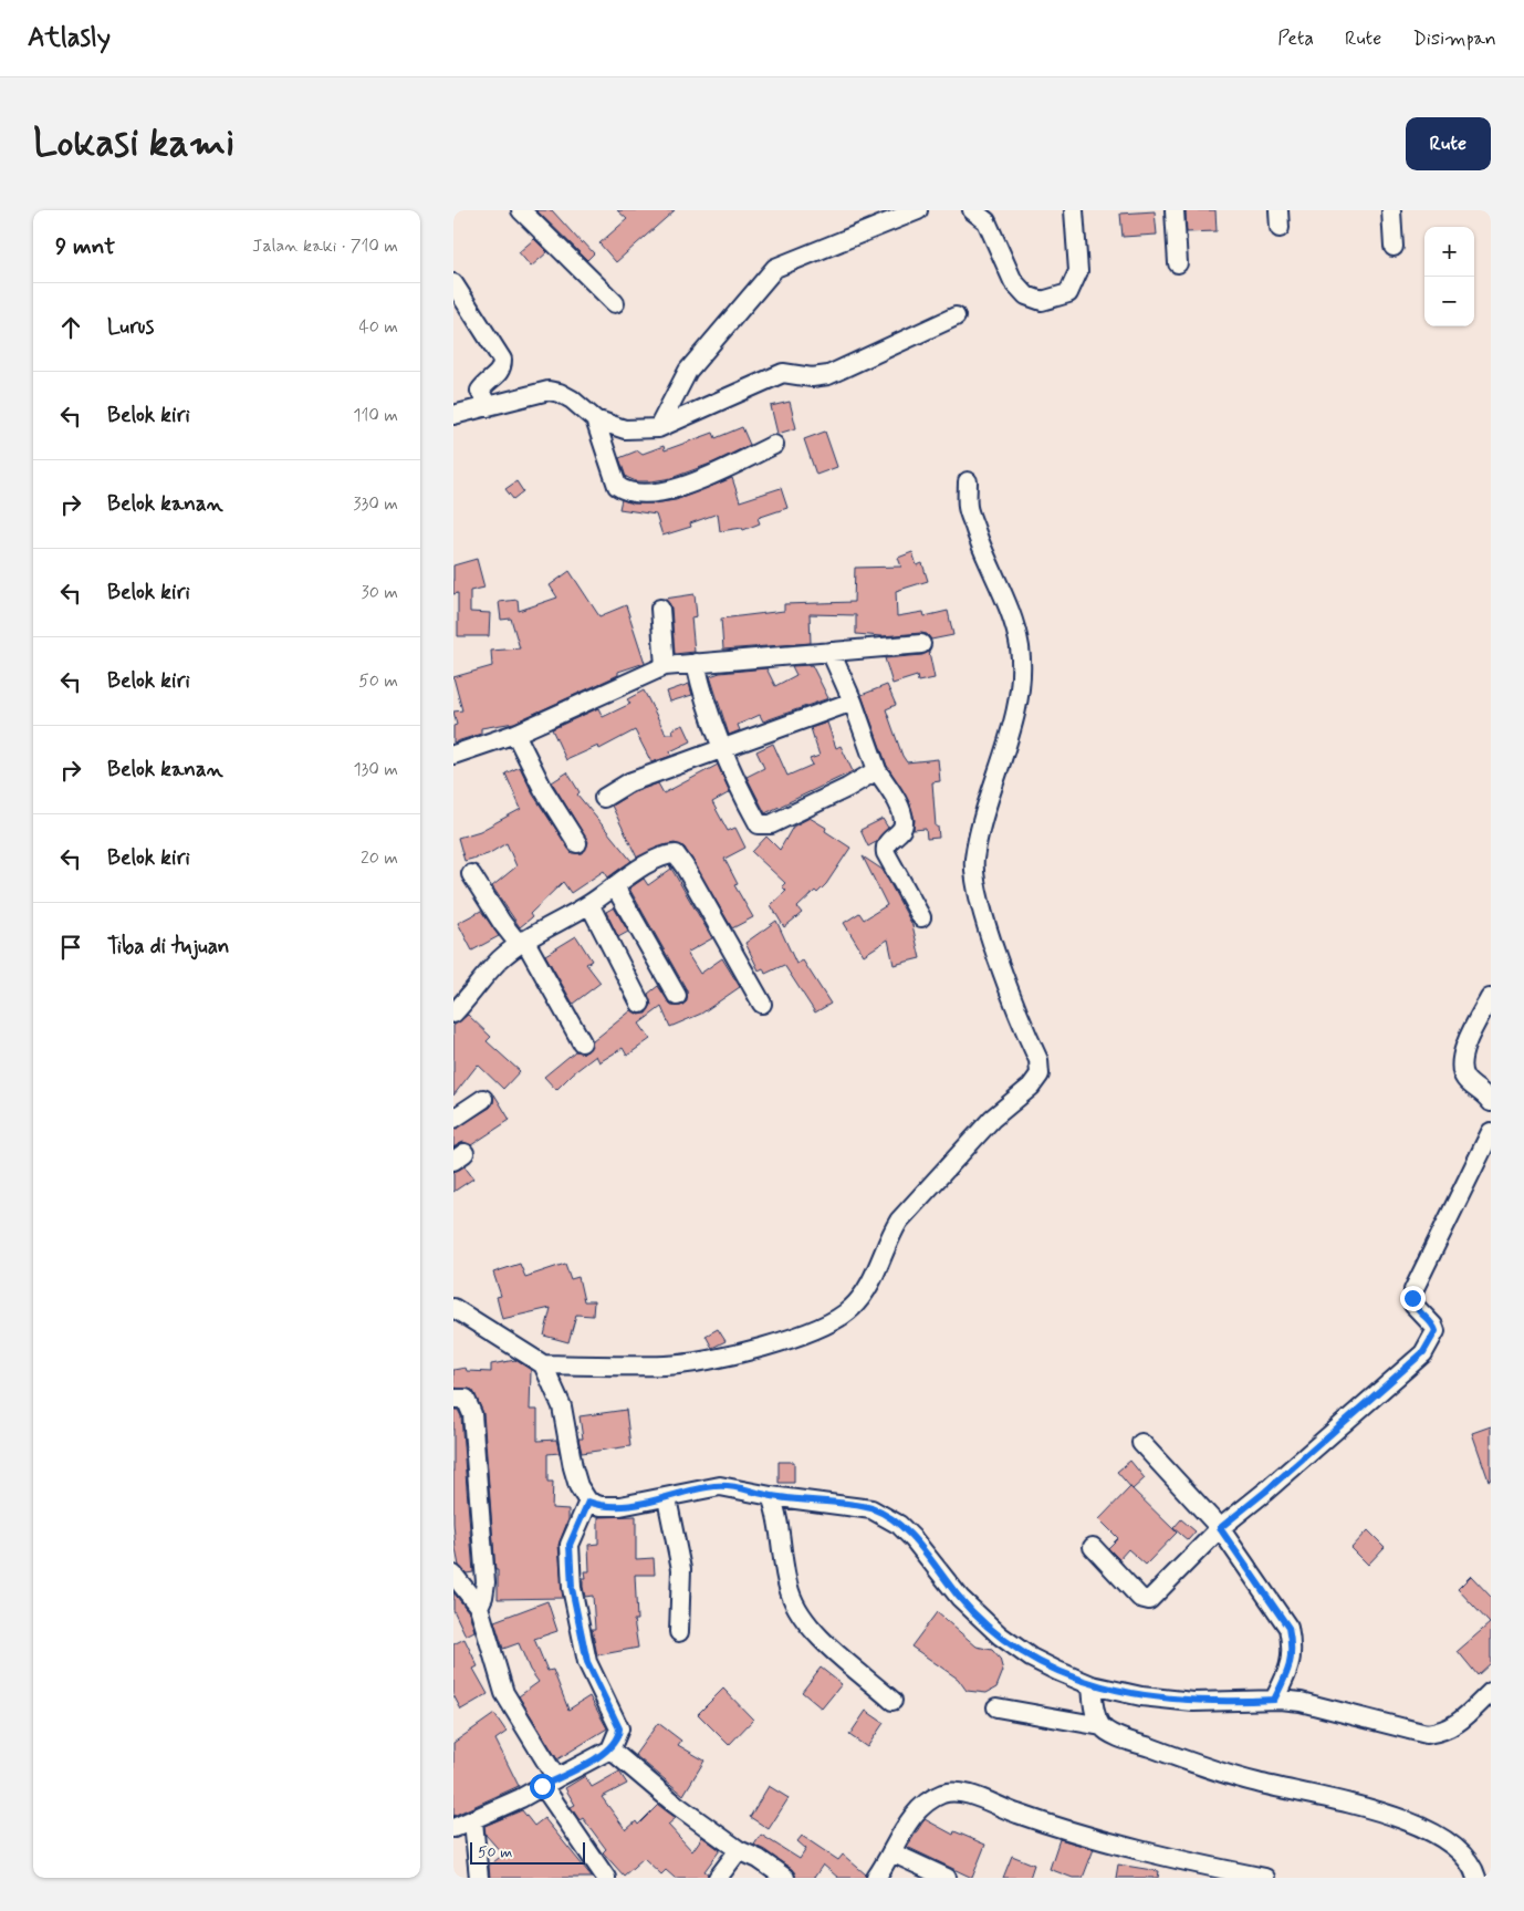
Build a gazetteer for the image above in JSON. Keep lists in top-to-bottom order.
{
  "scale_bar": "50 m",
  "page": {
    "header": "Atlasly",
    "nav": ["Peta", "Rute", "Disimpan"],
    "buttons": "Rute",
    "title": "Lokasi kami",
    "heading": ["9 mnt", "Jalan kaki · 710 m"],
    "map_buttons": ["+", "−"],
    "list": [
      ["Lurus", "40 m"],
      ["Belok kiri", "110 m"],
      ["Belok kanan", "330 m"],
      ["Belok kiri", "30 m"],
      ["Belok kiri", "50 m"],
      ["Belok kanan", "130 m"],
      ["Belok kiri", "20 m"],
      "Tiba di tujuan"
    ],
    "scale": "50 m"
  }
}
